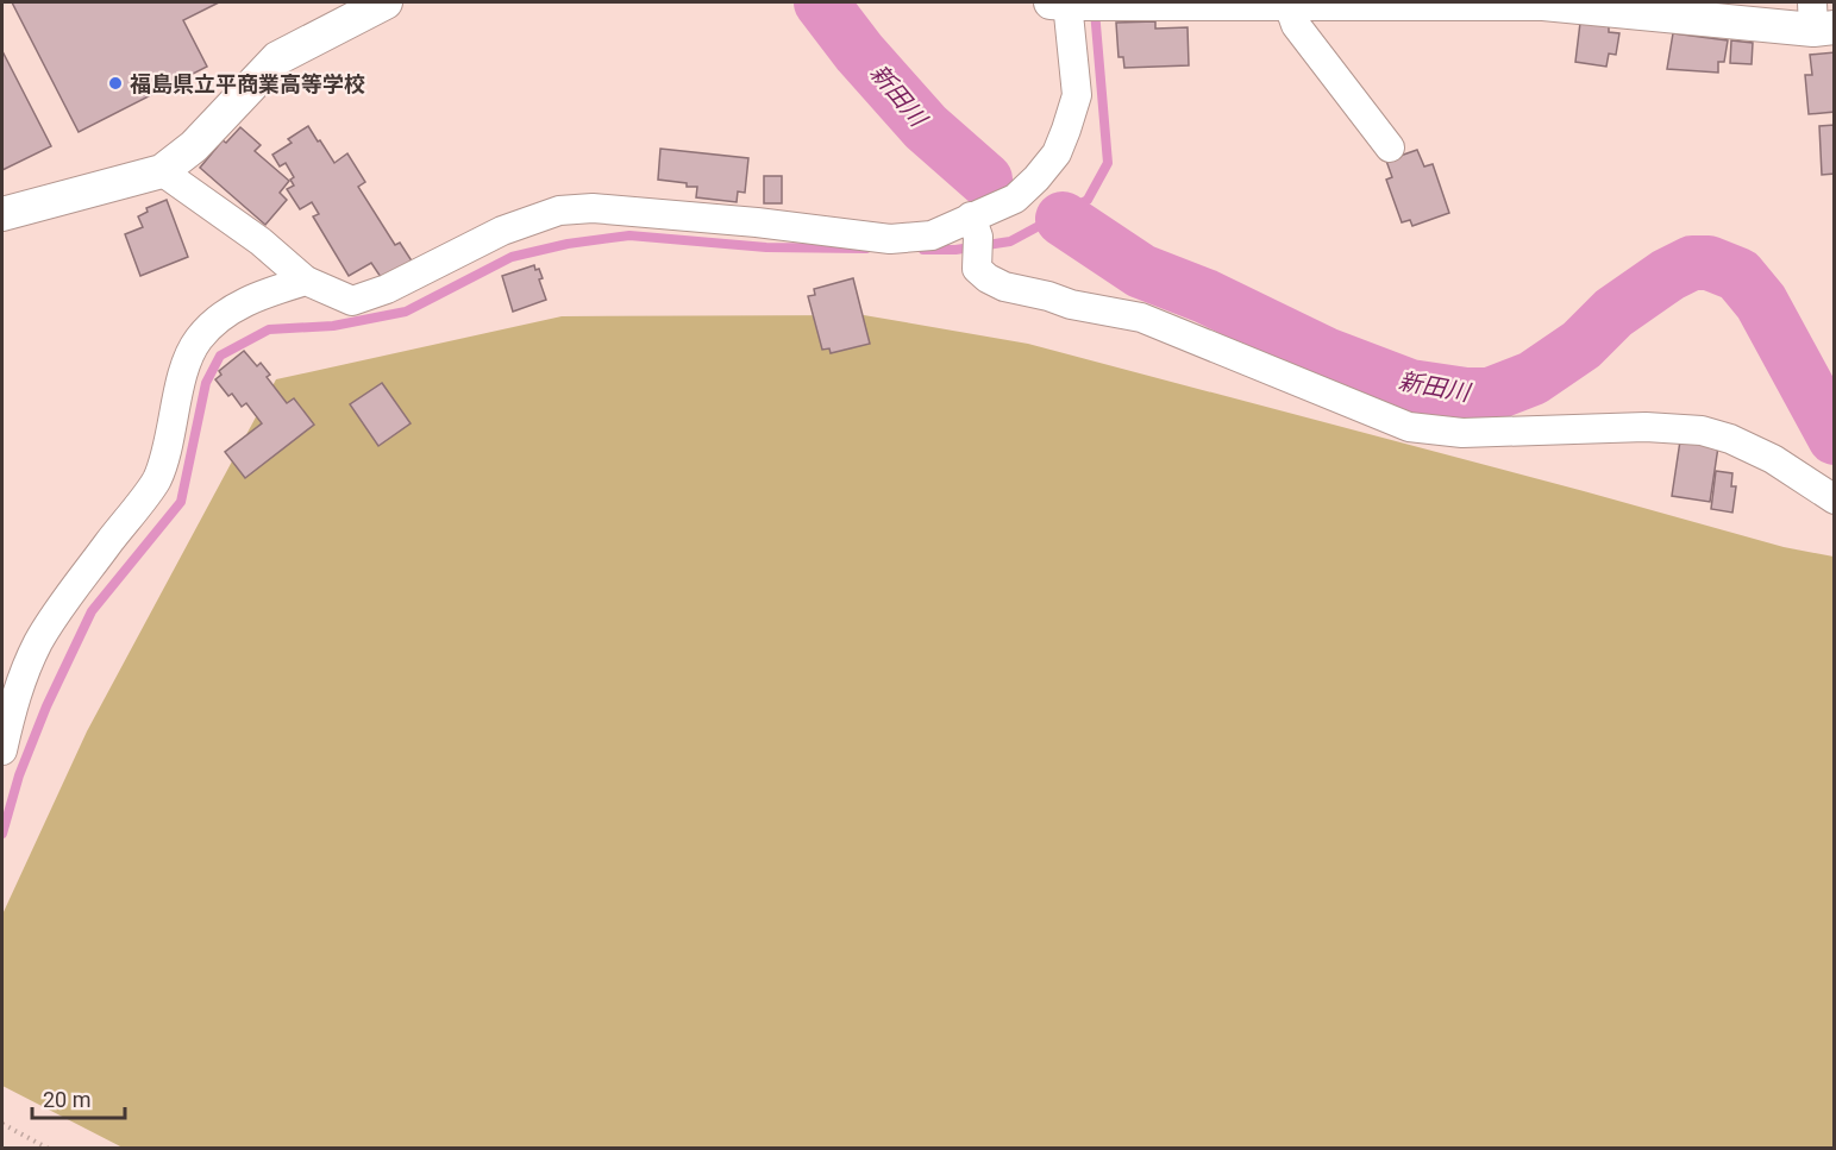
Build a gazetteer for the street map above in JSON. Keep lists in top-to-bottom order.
{
  "water": ["新田川"],
  "places": ["福島県立平商業高等学校"],
  "scale_bar": "20 m"
}
